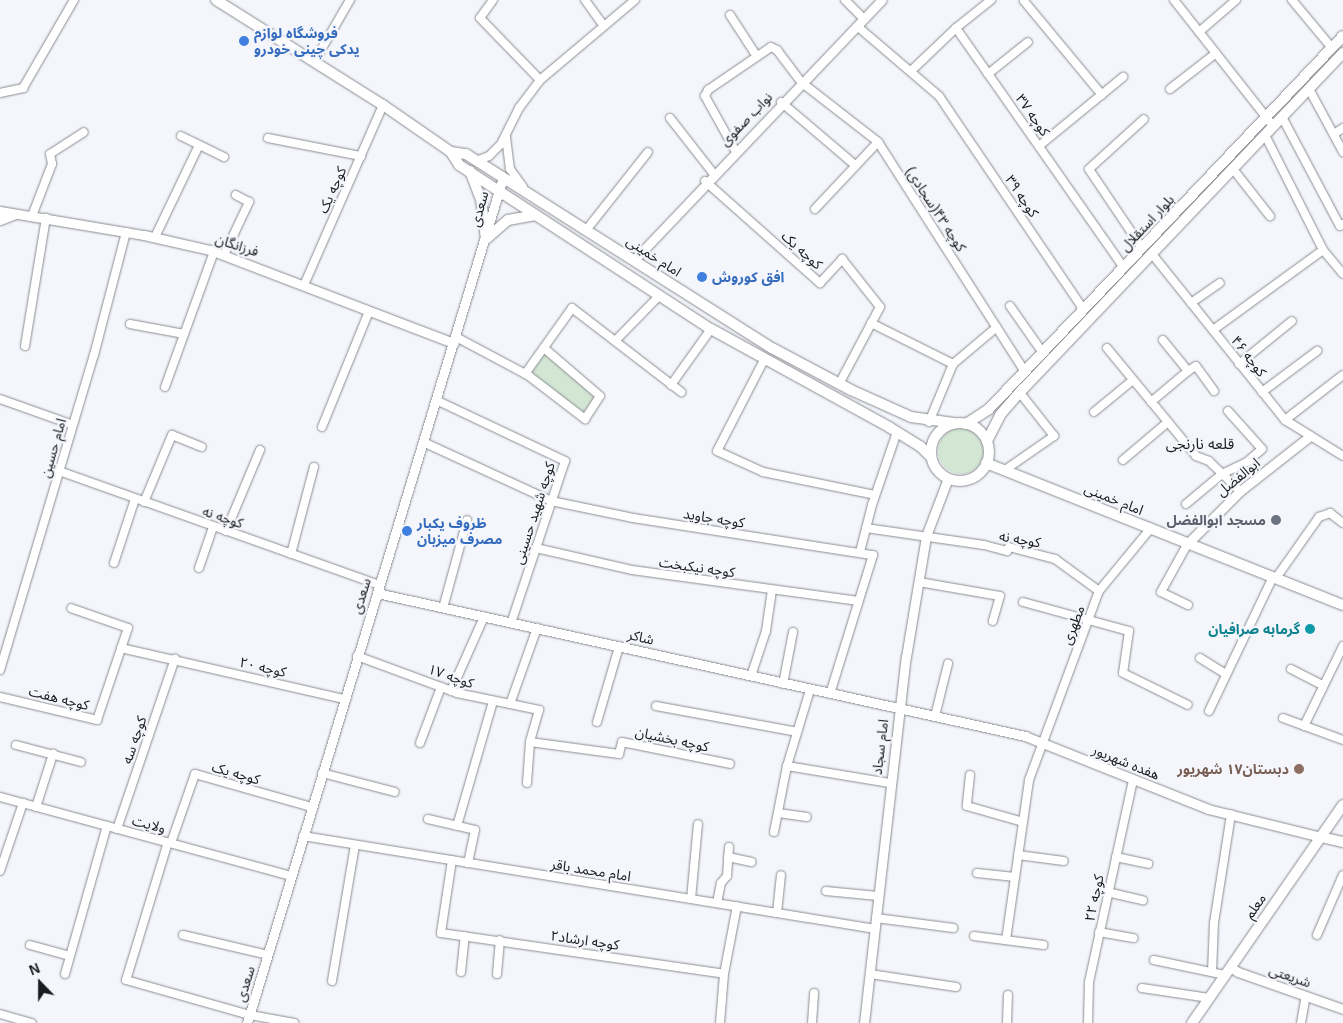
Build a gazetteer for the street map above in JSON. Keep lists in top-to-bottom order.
{
  "streets": {
    "main road": [
      "بلوار استقلال",
      "امام خمینی",
      "هفده شهریور",
      "معلم"
    ],
    "street": [
      "کوچه ۳۷",
      "نواب صفوی",
      "کوچه یک",
      "کوچه ۳۹",
      "سعدی",
      "کوچه ۴۳(سجادی)",
      "فرزانگان",
      "کوچه ۴۶",
      "امام حسین",
      "ابوالفضل",
      "کوچه شهید حسینی",
      "کوچه نه",
      "کوچه جاوید",
      "کوچه نیکبخت",
      "مطهری",
      "شاکر",
      "کوچه ۲۰",
      "کوچه ۱۷",
      "کوچه هفت",
      "کوچه بخشیان",
      "کوچه سه",
      "امام سجاد",
      "ولایت",
      "امام محمد باقر",
      "کوچه ۲۲",
      "کوچه ارشاد۲",
      "شریعتی"
    ]
  },
  "crossings": [
    ["کوچه ۳۷", "بلوار استقلال"],
    ["نواب صفوی", "کوچه یک"],
    ["نواب صفوی", "کوچه ۴۳(سجادی)"],
    ["نواب صفوی", "امام خمینی"],
    ["کوچه یک", "سعدی"],
    ["کوچه یک", "فرزانگان"],
    ["کوچه یک", "امام خمینی"],
    ["کوچه یک", "ولایت"],
    ["کوچه ۳۹", "بلوار استقلال"],
    ["سعدی", "فرزانگان"],
    ["سعدی", "امام خمینی"],
    ["سعدی", "کوچه شهید حسینی"],
    ["سعدی", "کوچه نه"],
    ["سعدی", "کوچه جاوید"],
    ["سعدی", "شاکر"],
    ["سعدی", "کوچه ۲۰"],
    ["سعدی", "کوچه ۱۷"],
    ["سعدی", "ولایت"],
    ["سعدی", "امام محمد باقر"],
    ["کوچه ۴۳(سجادی)", "بلوار استقلال"],
    ["بلوار استقلال", "امام خمینی"],
    ["بلوار استقلال", "کوچه ۴۶"],
    ["بلوار استقلال", "امام سجاد"],
    ["فرزانگان", "امام حسین"],
    ["امام خمینی", "ابوالفضل"],
    ["امام خمینی", "مطهری"],
    ["امام خمینی", "امام سجاد"],
    ["کوچه ۴۶", "ابوالفضل"],
    ["امام حسین", "کوچه نه"],
    ["کوچه شهید حسینی", "کوچه جاوید"],
    ["کوچه شهید حسینی", "کوچه نیکبخت"],
    ["کوچه شهید حسینی", "شاکر"],
    ["کوچه نه", "مطهری"],
    ["کوچه نه", "شاکر"],
    ["کوچه نه", "امام سجاد"],
    ["کوچه جاوید", "کوچه نیکبخت"],
    ["مطهری", "هفده شهریور"],
    ["شاکر", "امام سجاد"],
    ["شاکر", "هفده شهریور"],
    ["کوچه ۲۰", "کوچه هفت"],
    ["کوچه ۲۰", "کوچه سه"],
    ["کوچه ۱۷", "کوچه بخشیان"],
    ["کوچه سه", "ولایت"],
    ["امام سجاد", "هفده شهریور"],
    ["امام سجاد", "امام محمد باقر"],
    ["هفده شهریور", "کوچه ۲۲"],
    ["هفده شهریور", "معلم"],
    ["امام محمد باقر", "کوچه ارشاد۲"],
    ["معلم", "شریعتی"]
  ],
  "districts": ["قلعه نارنجی"],
  "places": [
    "فروشگاه لوازم یدکی چینی خودرو",
    "افق کوروش",
    "مسجد ابوالفضل",
    "ظروف یکبار مصرف میزبان",
    "گرمابه صرافیان",
    "دبستان۱۷ شهریور"
  ],
  "north": "top"
}
